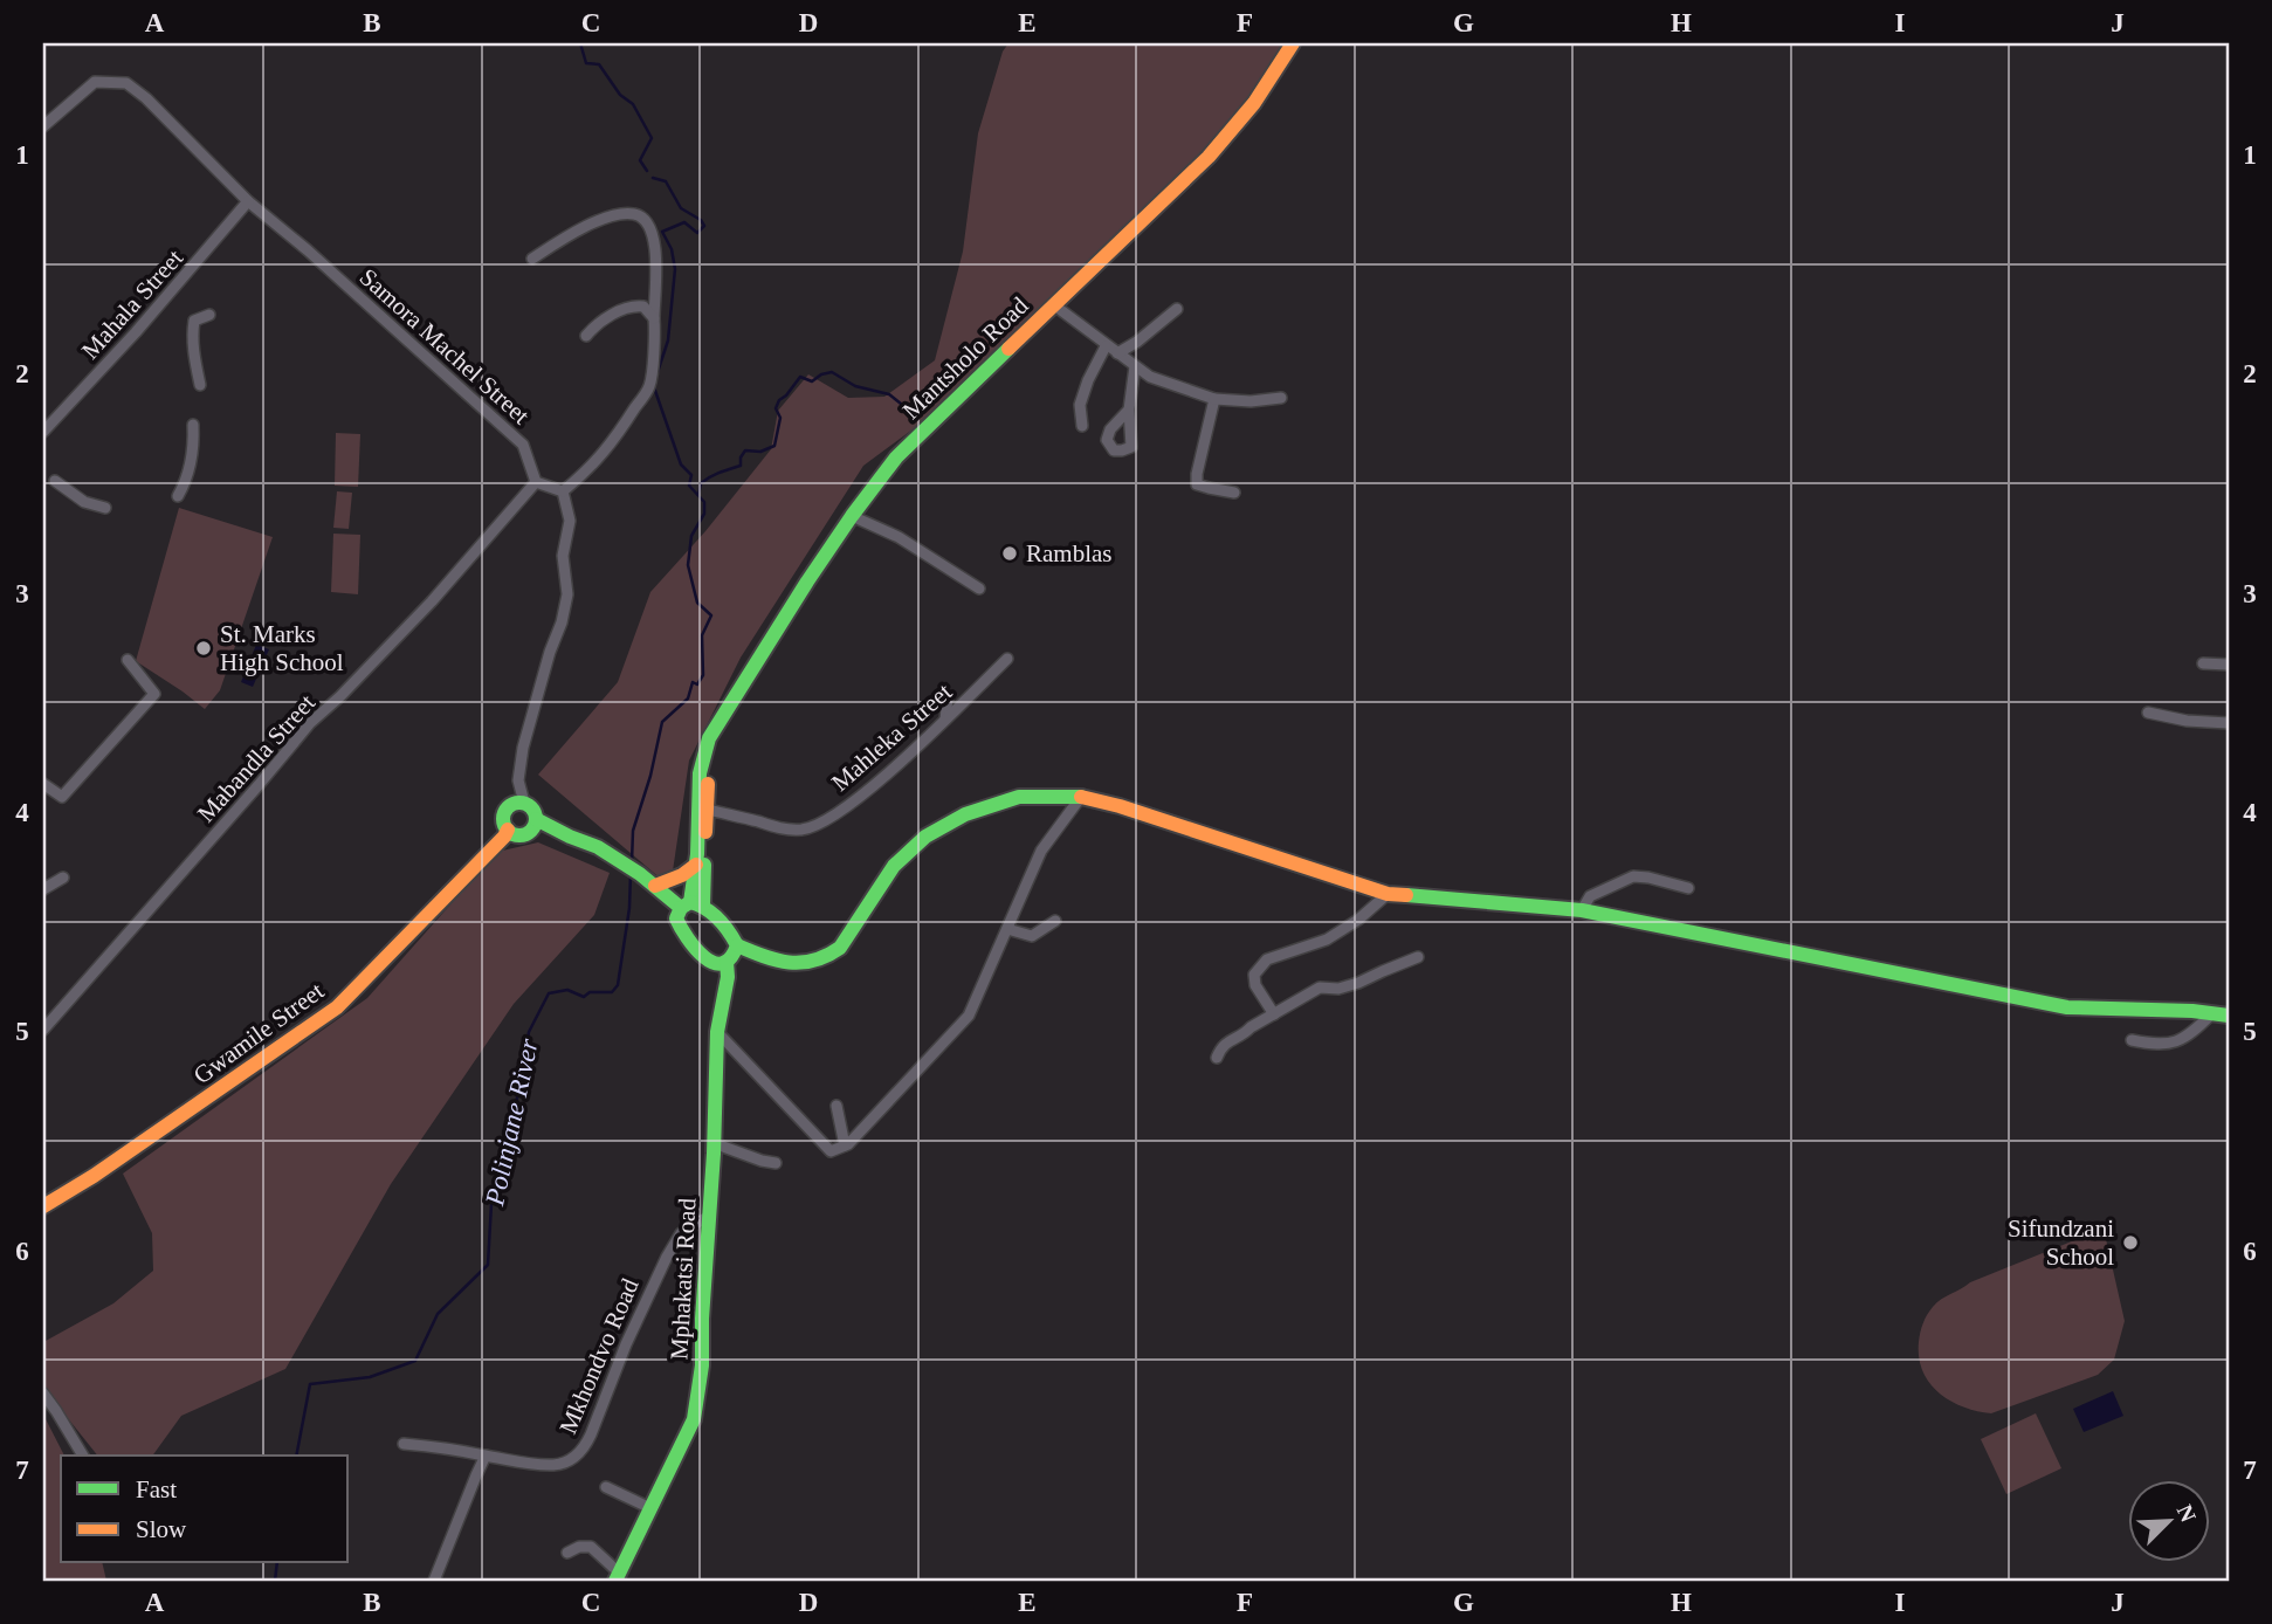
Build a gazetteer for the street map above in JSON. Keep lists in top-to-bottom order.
{
  "streets": {
    "main road": ["Mantsholo Road", "Gwamile Street", "Mphakatsi Road"],
    "street": [
      "Mahala Street",
      "Samora Machel Street",
      "Mahleka Street",
      "Mabandla Street",
      "Mkhondvo Road"
    ]
  },
  "crossings": [
    ["Mahala Street", "Samora Machel Street"],
    ["Samora Machel Street", "Mabandla Street"],
    ["Mantsholo Road", "Mahleka Street"],
    ["Mphakatsi Road", "Mkhondvo Road"]
  ],
  "water": ["Polinjane River"],
  "places": ["Ramblas", "St. Marks High School", "Sifundzani School"],
  "legend": ["Fast", "Slow"],
  "north": "top right",
  "grid": {
    "columns": [
      "A",
      "B",
      "C",
      "D",
      "E",
      "F",
      "G",
      "H",
      "I",
      "J"
    ],
    "rows": [
      "1",
      "2",
      "3",
      "4",
      "5",
      "6",
      "7"
    ]
  }
}
